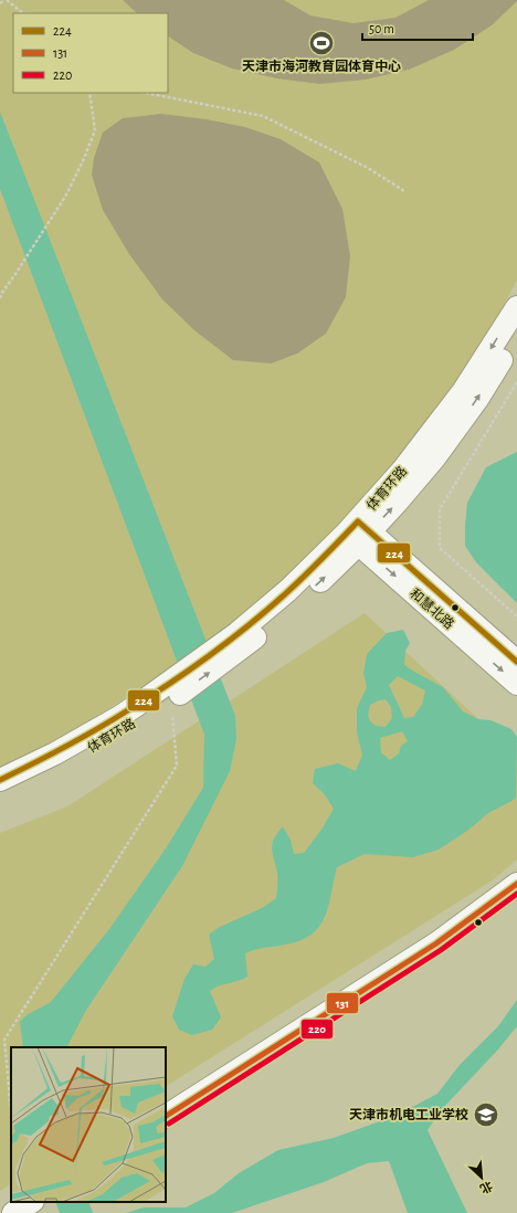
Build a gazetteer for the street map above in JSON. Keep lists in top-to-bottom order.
{
  "streets": {
    "main road": ["体育环路", "和慧北路"]
  },
  "crossings": [
    ["体育环路", "和慧北路"]
  ],
  "places": {
    "sports": ["天津市海河教育园体育中心"],
    "school or university": ["天津市机电工业学校"]
  },
  "lines": ["transit line 224", "transit line 131", "transit line 220"],
  "legend": ["224", "131", "220"],
  "scale_bar": "50 m",
  "north": "bottom right"
}
